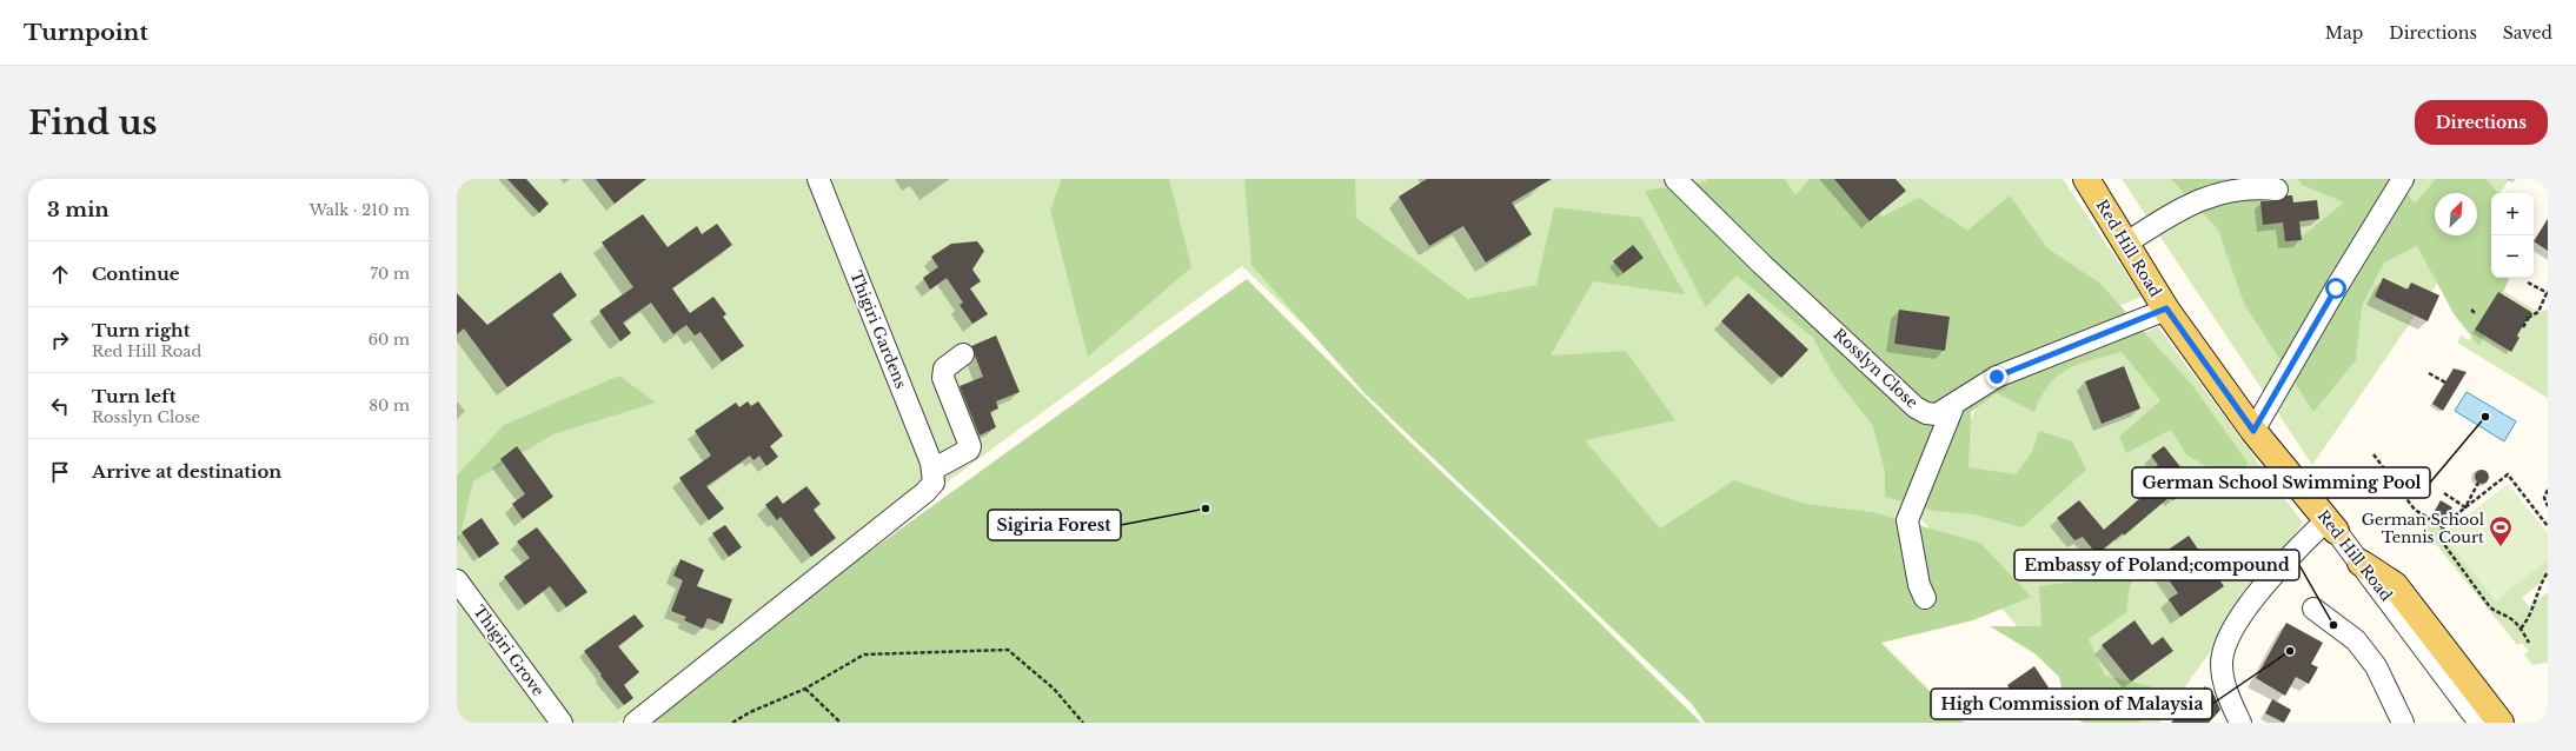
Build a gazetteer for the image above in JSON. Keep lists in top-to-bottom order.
{
  "streets": {
    "main road": ["Red Hill Road"],
    "street": ["Thigiri Gardens", "Rosslyn Close", "Thigiri Grove"]
  },
  "crossings": [
    ["Red Hill Road", "Rosslyn Close"]
  ],
  "places": {
    "other": [
      "German School Swimming Pool",
      "Sigiria Forest",
      "Embassy of Poland;compound",
      "High Commission of Malaysia"
    ],
    "sports": ["German School Tennis Court"]
  },
  "north": "top right",
  "page": {
    "header": "Turnpoint",
    "nav": ["Map", "Directions", "Saved"],
    "buttons": "Directions",
    "title": "Find us",
    "heading": ["3 min", "Walk · 210 m"],
    "map_buttons": ["+", "−"],
    "list": [
      ["Continue", "70 m"],
      ["Turn right", "Red Hill Road", "60 m"],
      ["Turn left", "Rosslyn Close", "80 m"],
      "Arrive at destination"
    ]
  }
}
